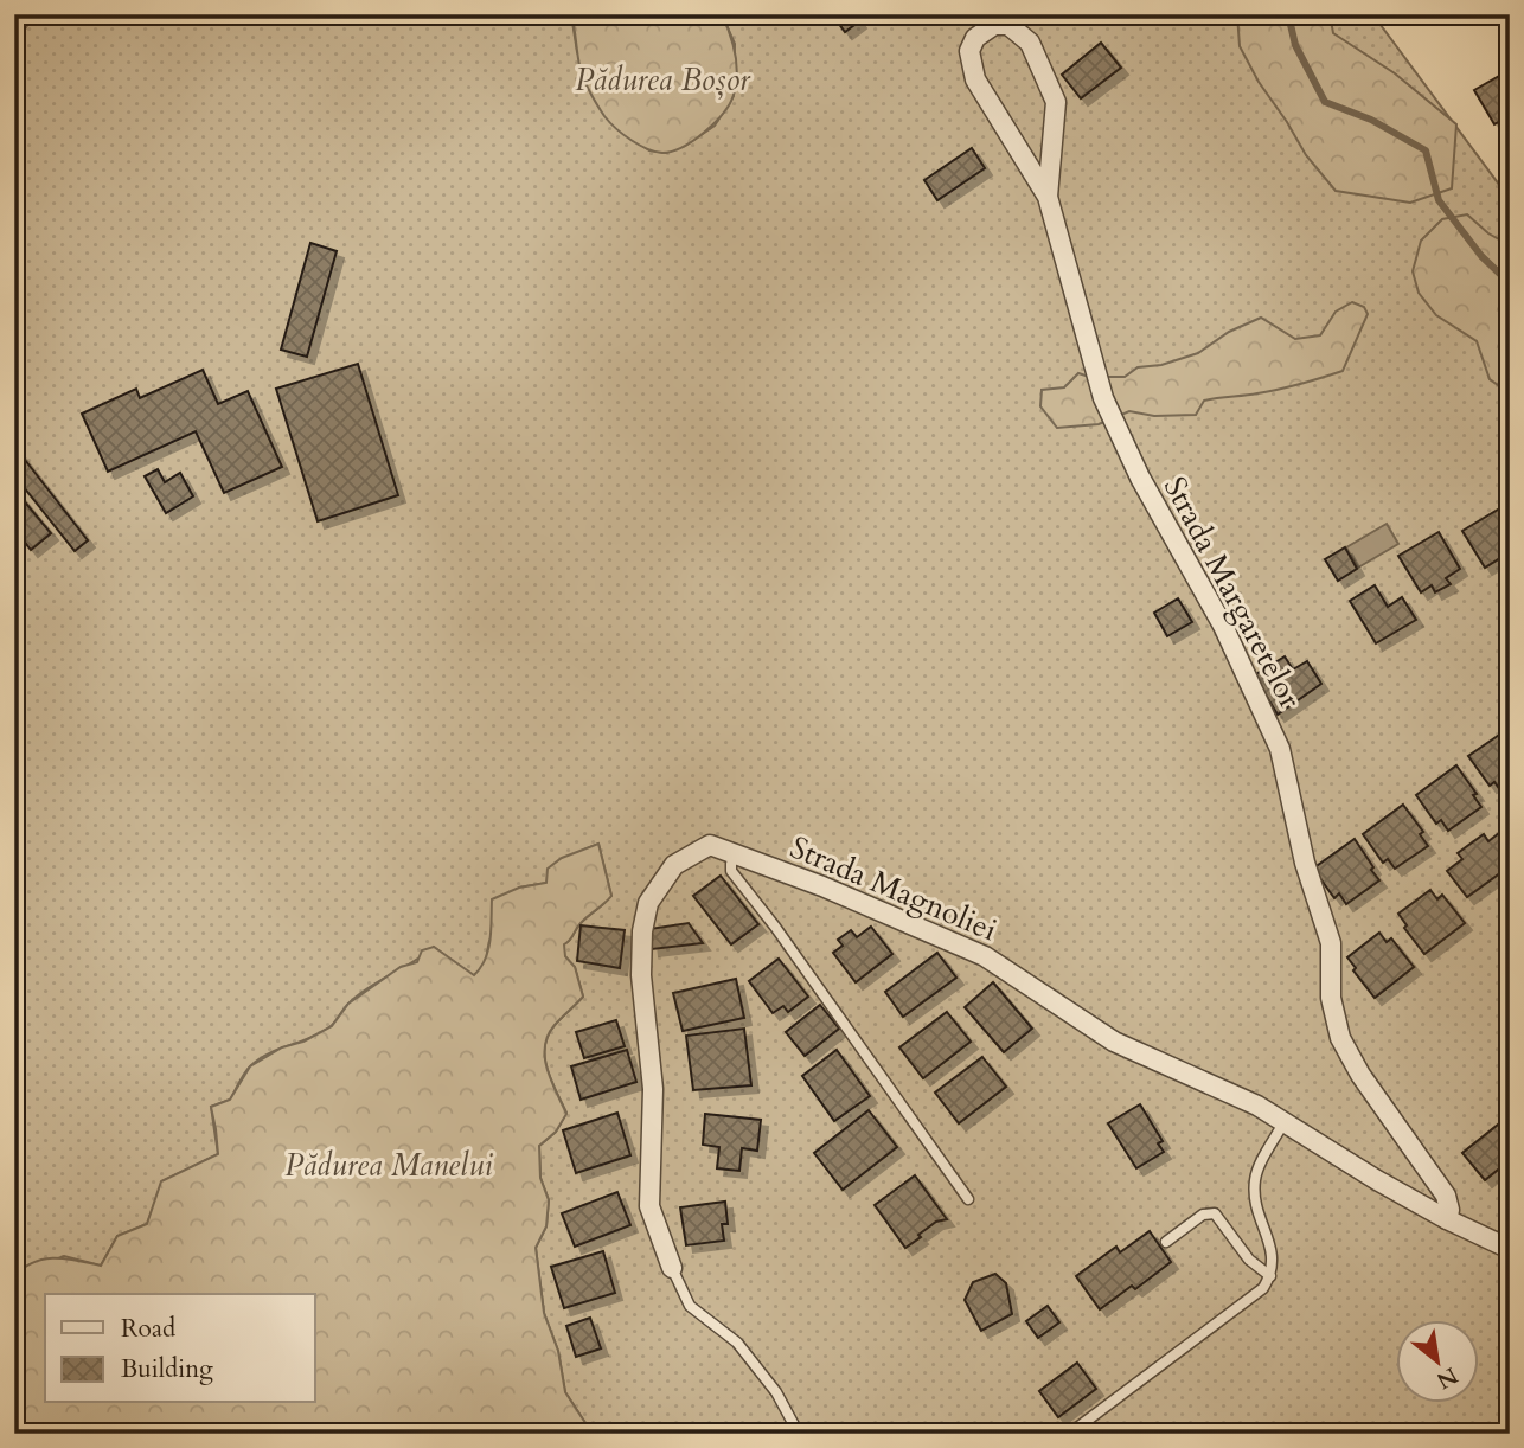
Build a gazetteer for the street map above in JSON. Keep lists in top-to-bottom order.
{
  "streets": {
    "street": ["Strada Margaretelor", "Strada Magnoliei"]
  },
  "crossings": [
    ["Strada Margaretelor", "Strada Magnoliei"]
  ],
  "parks": ["Pădurea Boșor", "Pădurea Manelui"],
  "legend": ["Road", "Building"],
  "north": "bottom right"
}
